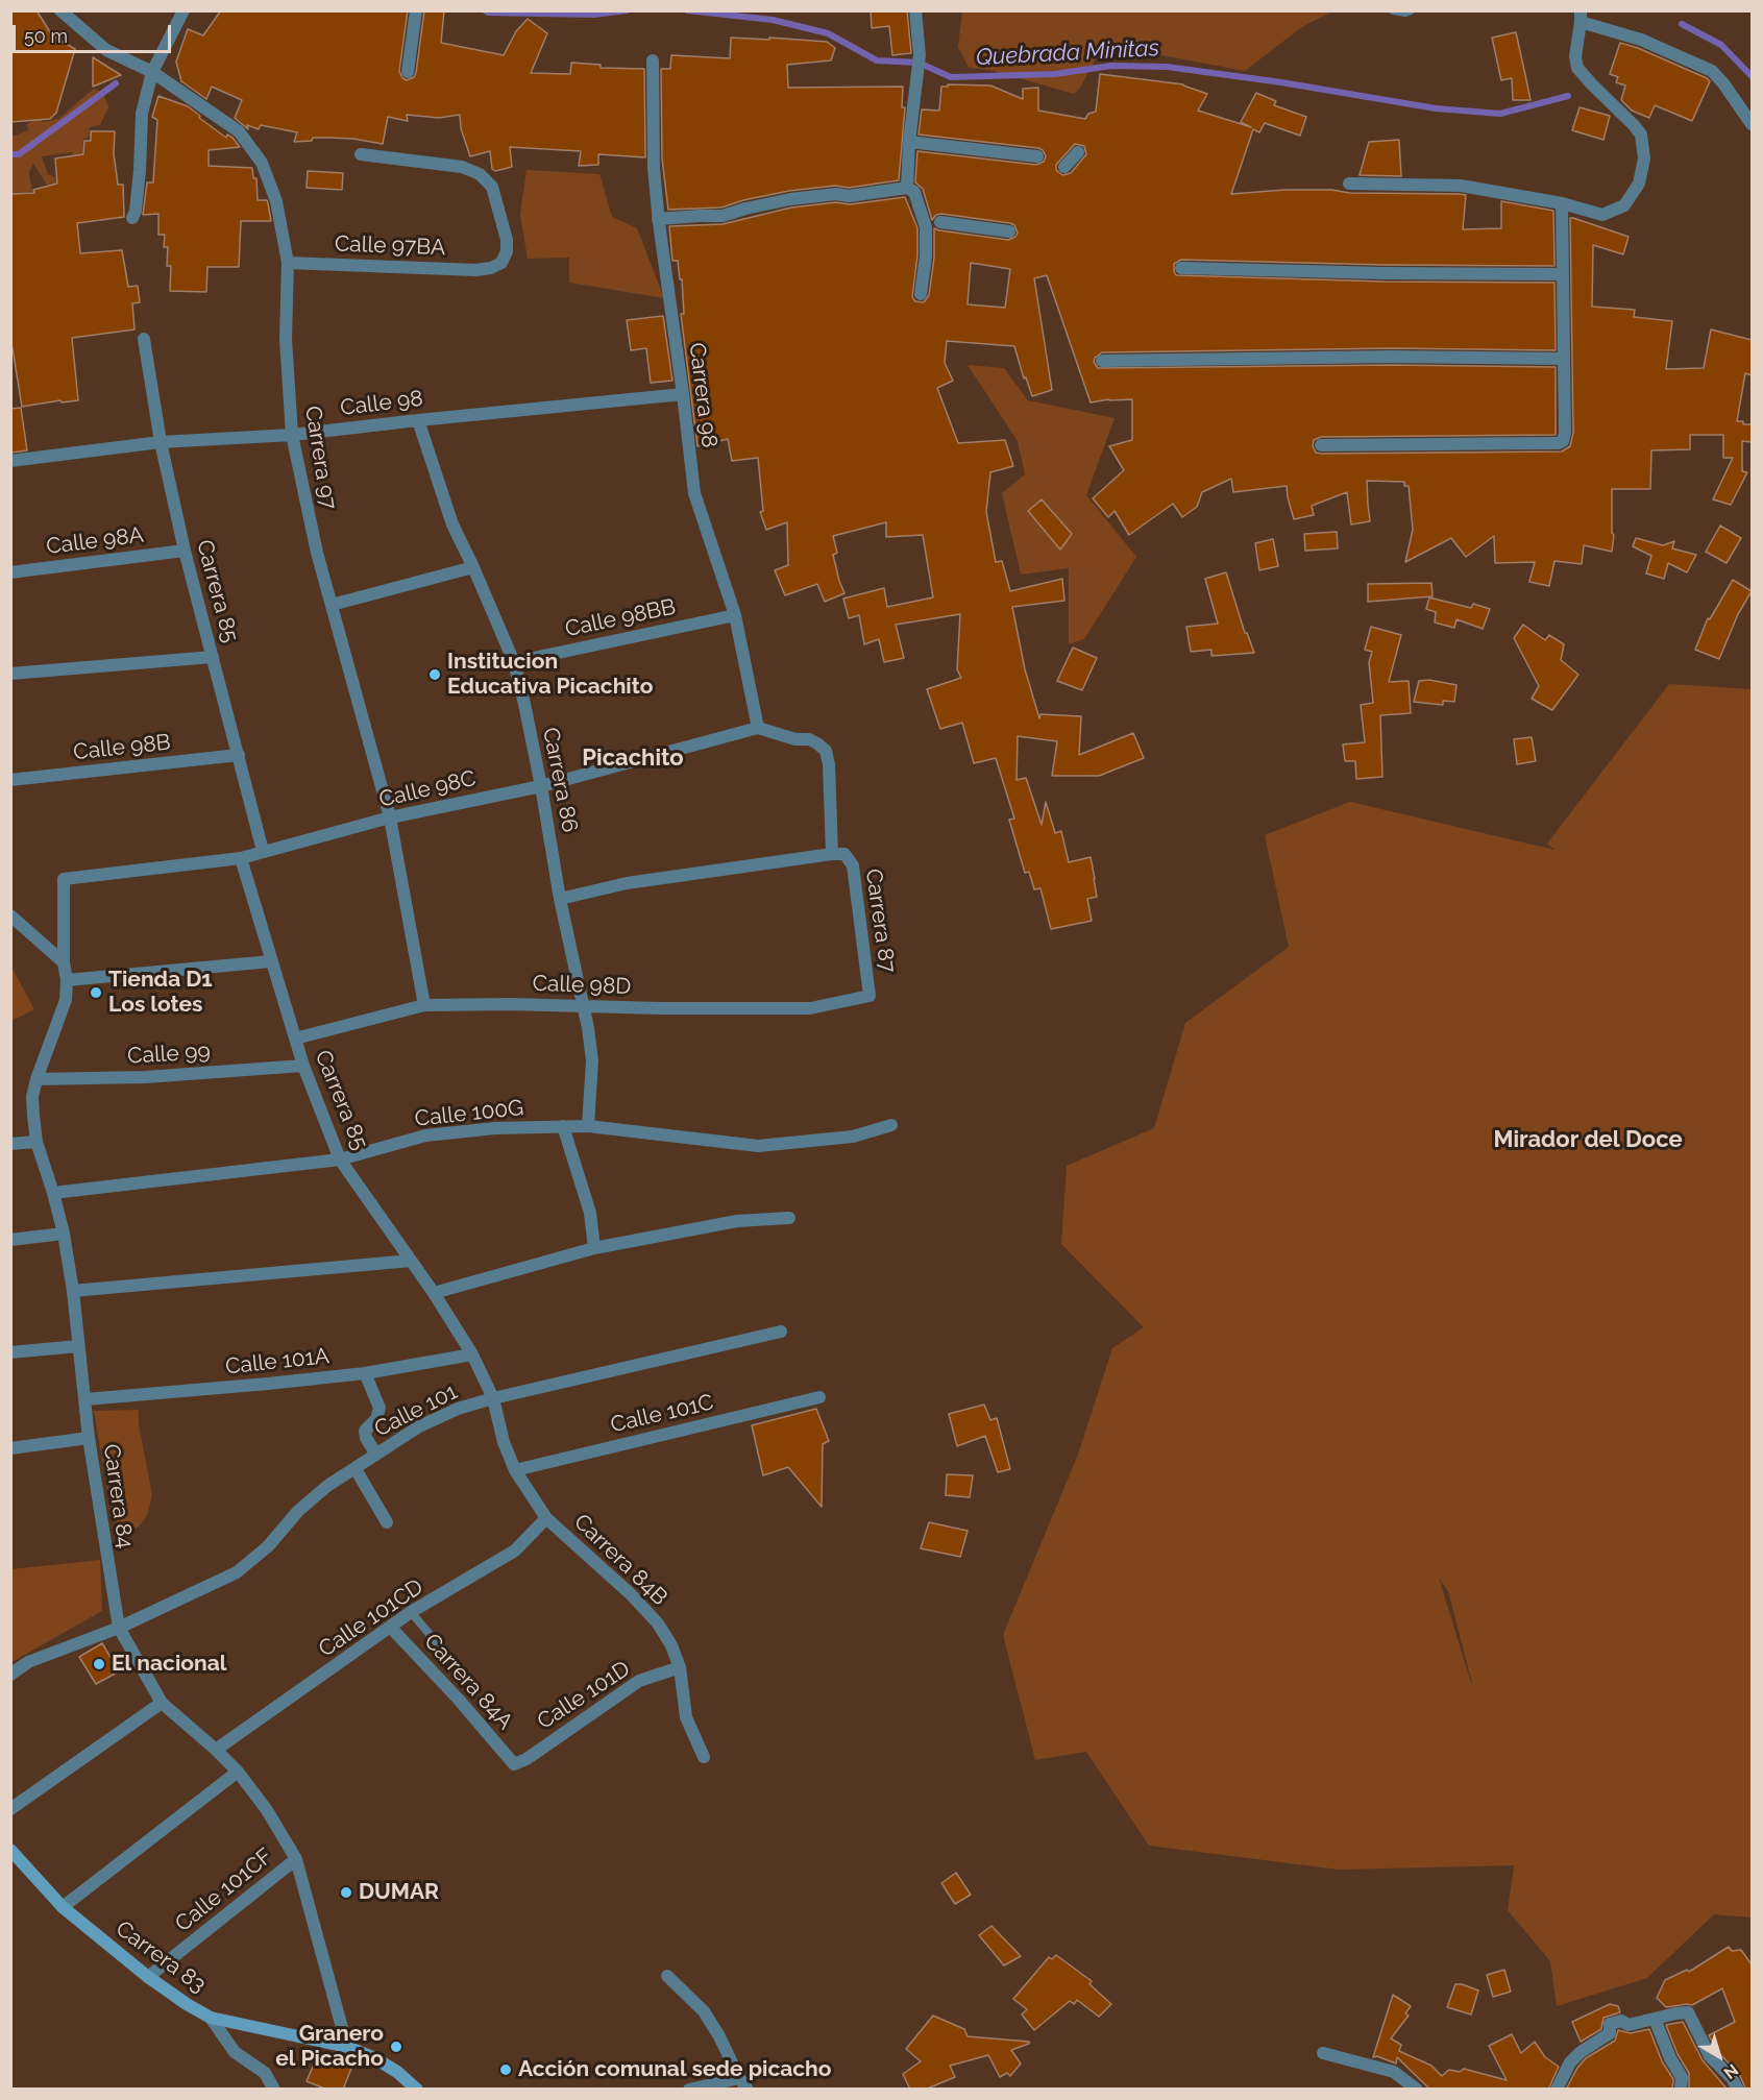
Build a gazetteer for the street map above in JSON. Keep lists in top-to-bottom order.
{
  "streets": {
    "street": [
      "Calle 97BA",
      "Carrera 98",
      "Calle 98",
      "Carrera 97",
      "Calle 98A",
      "Carrera 85",
      "Calle 98BB",
      "Calle 98B",
      "Carrera 86",
      "Calle 98C",
      "Carrera 87",
      "Calle 98D",
      "Calle 99",
      "Calle 100G",
      "Calle 101A",
      "Calle 101",
      "Calle 101C",
      "Carrera 84",
      "Carrera 84B",
      "Calle 101CD",
      "Carrera 84A",
      "Calle 101D",
      "Calle 101CF",
      "Carrera 83"
    ]
  },
  "crossings": [
    ["Calle 97BA", "Carrera 97"],
    ["Carrera 98", "Calle 98"],
    ["Carrera 98", "Calle 98BB"],
    ["Carrera 98", "Calle 98C"],
    ["Calle 98", "Carrera 97"],
    ["Calle 98", "Carrera 85"],
    ["Calle 98", "Carrera 86"],
    ["Carrera 97", "Calle 98C"],
    ["Carrera 97", "Calle 98D"],
    ["Calle 98A", "Carrera 85"],
    ["Carrera 85", "Calle 98B"],
    ["Carrera 85", "Calle 98C"],
    ["Carrera 85", "Calle 98D"],
    ["Carrera 85", "Calle 99"],
    ["Carrera 85", "Calle 100G"],
    ["Carrera 85", "Calle 101A"],
    ["Carrera 85", "Calle 101"],
    ["Carrera 85", "Carrera 84B"],
    ["Calle 98BB", "Carrera 86"],
    ["Carrera 86", "Calle 98C"],
    ["Carrera 86", "Calle 98D"],
    ["Carrera 86", "Calle 100G"],
    ["Calle 98C", "Carrera 84"],
    ["Carrera 87", "Calle 98D"],
    ["Calle 99", "Carrera 84"],
    ["Calle 100G", "Carrera 84"],
    ["Calle 101A", "Carrera 84"],
    ["Calle 101", "Carrera 84"],
    ["Calle 101", "Carrera 84B"],
    ["Calle 101C", "Carrera 84B"],
    ["Carrera 84", "Calle 101CD"],
    ["Carrera 84", "Calle 101CF"],
    ["Carrera 84", "Carrera 83"],
    ["Carrera 84B", "Calle 101CD"],
    ["Carrera 84B", "Calle 101D"],
    ["Calle 101CD", "Carrera 84A"],
    ["Carrera 84A", "Calle 101D"],
    ["Calle 101CF", "Carrera 83"]
  ],
  "districts": ["Picachito", "Mirador del Doce"],
  "water": ["Quebrada Minitas"],
  "places": [
    "Institucion Educativa Picachito",
    "Tienda D1 Los lotes",
    "El nacional",
    "DUMAR",
    "Granero el Picacho",
    "Acción comunal sede picacho"
  ],
  "scale_bar": "50 m",
  "north": "bottom right"
}
